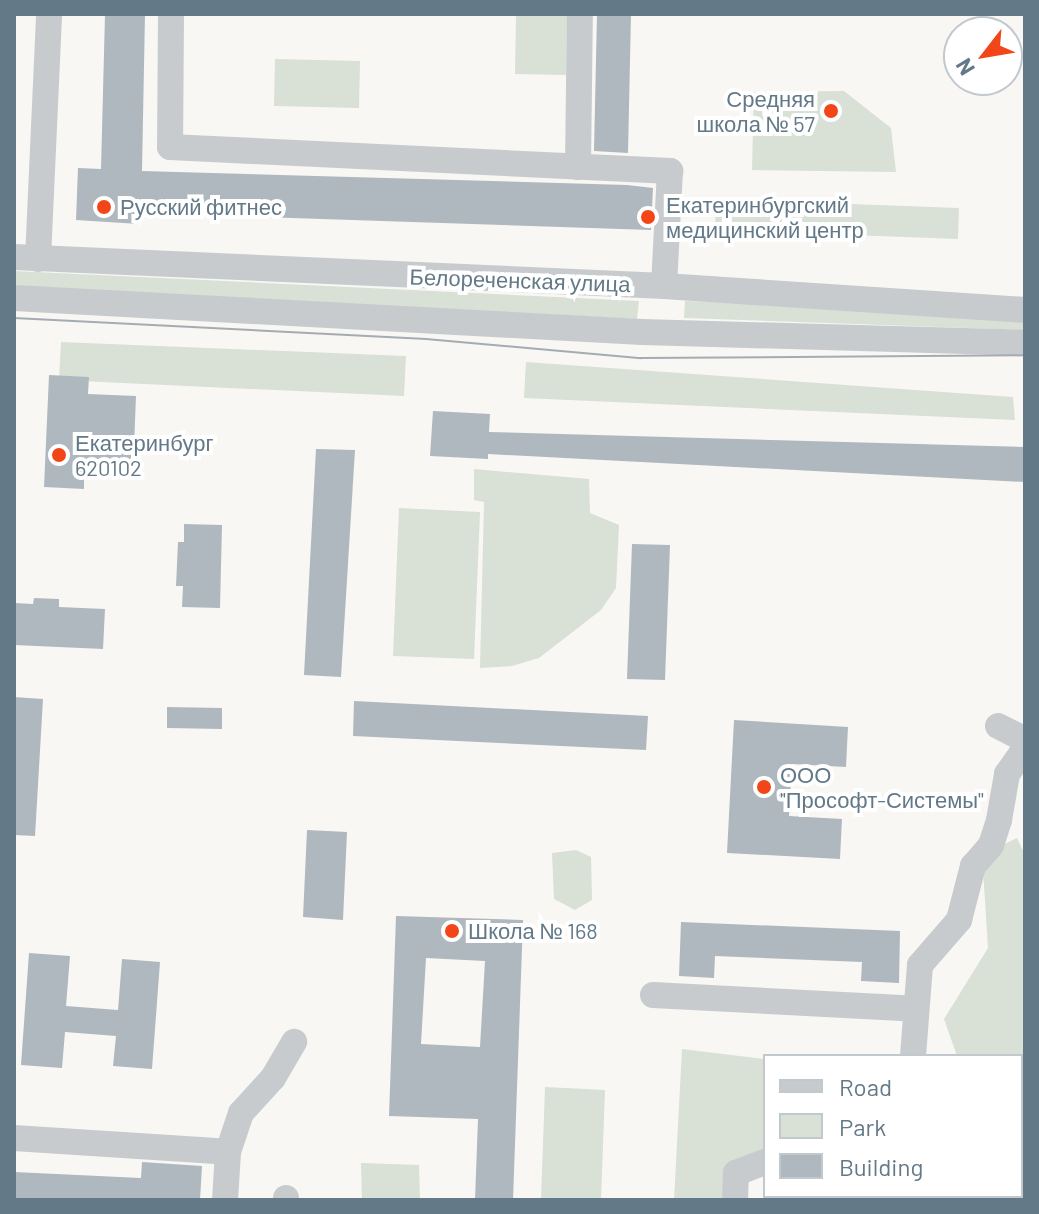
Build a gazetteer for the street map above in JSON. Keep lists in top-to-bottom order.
{
  "streets": {
    "street": ["Белореченская улица"]
  },
  "places": [
    "Средняя школа № 57",
    "Русский фитнес",
    "Екатеринбургский медицинский центр",
    "Екатеринбург 620102",
    "ООО \"Прософт-Системы\"",
    "Школа № 168"
  ],
  "legend": ["Road", "Park", "Building"],
  "north": "bottom left"
}
